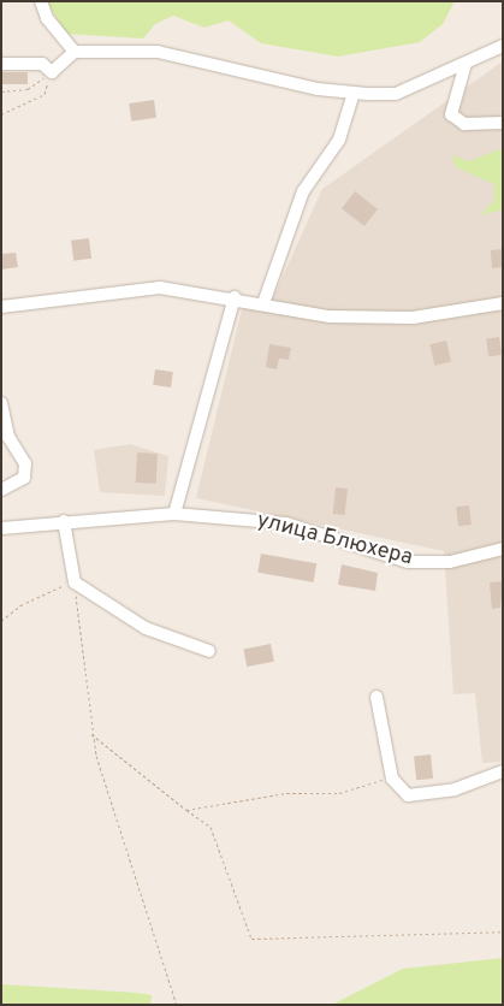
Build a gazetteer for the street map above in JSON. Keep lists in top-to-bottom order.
{
  "streets": {
    "street": ["улица Блюхера"]
  }
}
